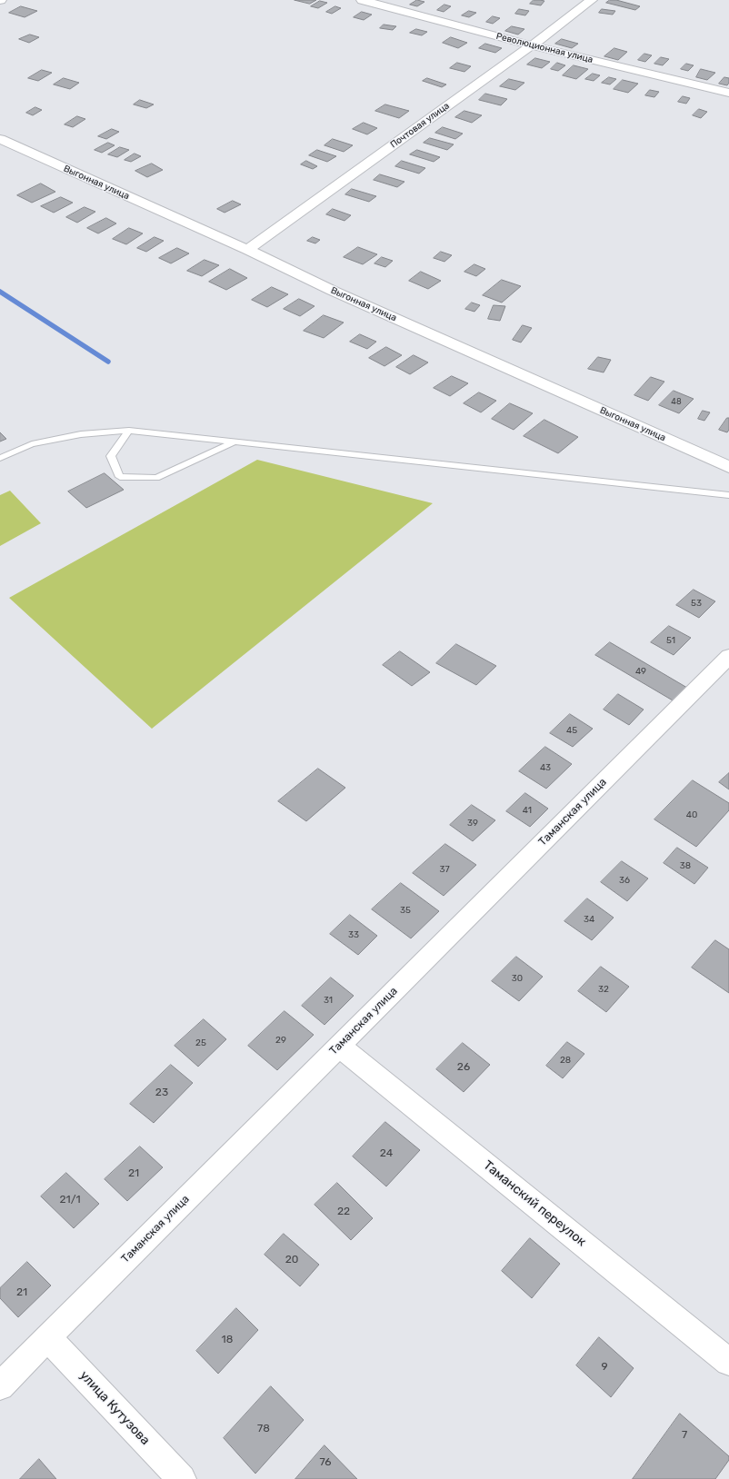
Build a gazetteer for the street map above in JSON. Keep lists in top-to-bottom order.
{
  "streets": {
    "street": [
      "Революционная улица",
      "Почтовая улица",
      "Выгонная улица",
      "Таманская улица",
      "Таманский переулок",
      "улица Кутузова"
    ]
  },
  "crossings": [
    ["Революционная улица", "Почтовая улица"],
    ["Почтовая улица", "Выгонная улица"],
    ["Таманская улица", "Таманский переулок"],
    ["Таманская улица", "улица Кутузова"]
  ],
  "house_numbers": [
    "48",
    "53",
    "51",
    "49",
    "45",
    "43",
    "41",
    "40",
    "39",
    "38",
    "37",
    "36",
    "35",
    "34",
    "33",
    "30",
    "32",
    "31",
    "29",
    "25",
    "28",
    "26",
    "23",
    "24",
    "21",
    "21/1",
    "22",
    "20",
    "21",
    "18",
    "9",
    "78",
    "7",
    "76"
  ]
}
